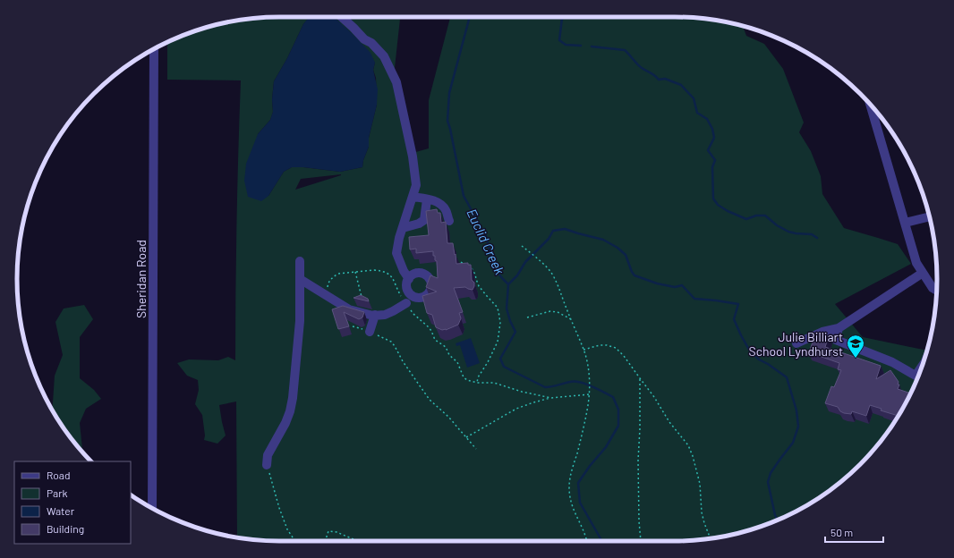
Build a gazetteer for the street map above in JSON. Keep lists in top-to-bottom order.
{
  "streets": {
    "street": ["Sheridan Road"]
  },
  "water": ["Euclid Creek"],
  "places": {
    "school or university": ["Julie Billiart School Lyndhurst"]
  },
  "legend": [
    "Road",
    "Park",
    "Water",
    "Building"
  ],
  "scale_bar": "50 m"
}
